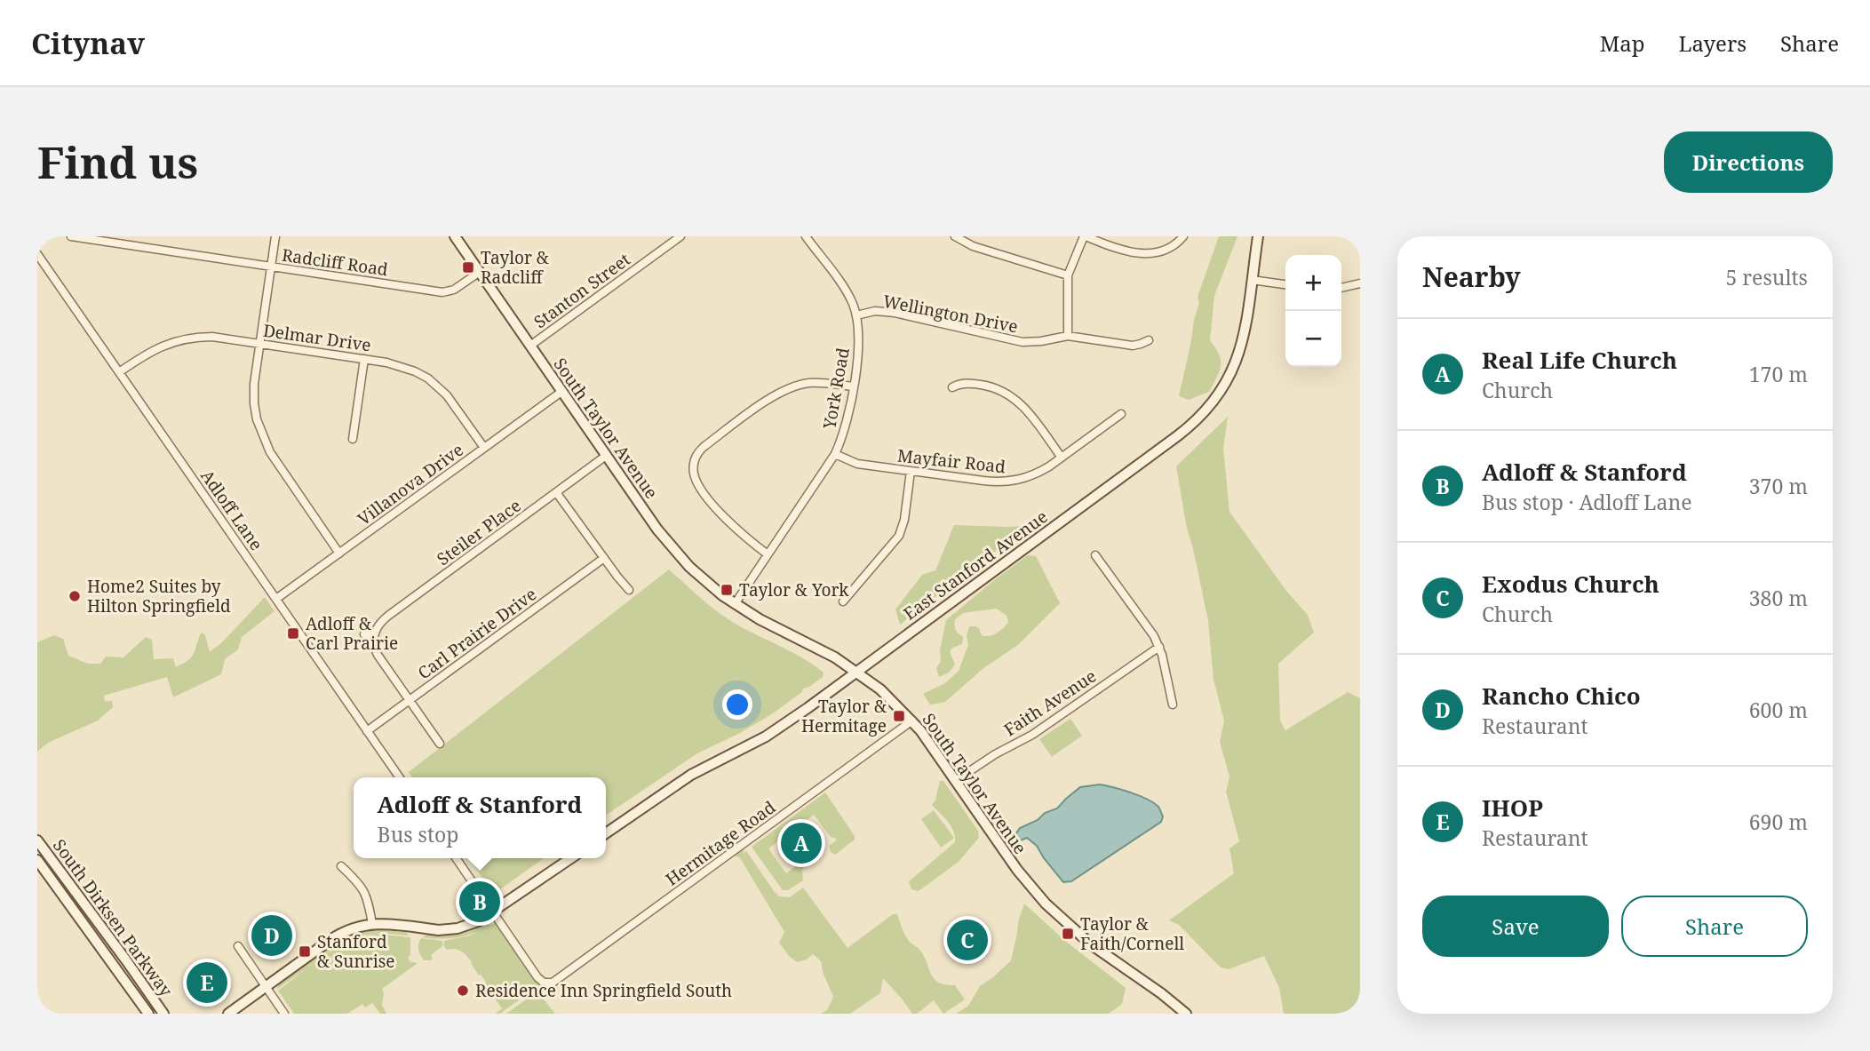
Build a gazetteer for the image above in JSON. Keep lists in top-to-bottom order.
{
  "streets": {
    "main road": ["South Taylor Avenue", "East Stanford Avenue", "South Dirksen Parkway"],
    "street": [
      "Radcliff Road",
      "Stanton Street",
      "Wellington Drive",
      "Delmar Drive",
      "York Road",
      "Mayfair Road",
      "Villanova Drive",
      "Adloff Lane",
      "Steiler Place",
      "Carl Prairie Drive",
      "Faith Avenue",
      "Hermitage Road"
    ]
  },
  "crossings": [
    ["Radcliff Road", "South Taylor Avenue"],
    ["Stanton Street", "South Taylor Avenue"],
    ["Wellington Drive", "York Road"],
    ["Delmar Drive", "Villanova Drive"],
    ["Delmar Drive", "Adloff Lane"],
    ["York Road", "South Taylor Avenue"],
    ["York Road", "Mayfair Road"],
    ["South Taylor Avenue", "Villanova Drive"],
    ["South Taylor Avenue", "Steiler Place"],
    ["South Taylor Avenue", "East Stanford Avenue"],
    ["South Taylor Avenue", "Faith Avenue"],
    ["South Taylor Avenue", "Hermitage Road"],
    ["Villanova Drive", "Adloff Lane"],
    ["Adloff Lane", "Carl Prairie Drive"]
  ],
  "places": {
    "transit": [
      "Taylor & Radcliff",
      "Taylor & York",
      "Adloff & Carl Prairie",
      "Taylor & Hermitage",
      "Taylor & Faith/Cornell",
      "Stanford & Sunrise"
    ],
    "other": ["Home2 Suites by Hilton Springfield", "Residence Inn Springfield South"]
  },
  "page": {
    "header": "Citynav",
    "nav": ["Map", "Layers", "Share"],
    "buttons": [
      "Directions",
      ["Save", "Share"]
    ],
    "title": "Find us",
    "heading": ["Nearby", "5 results"],
    "map_buttons": ["+", "−"],
    "list": [
      {
        "mark": "A",
        "name": "Real Life Church",
        "note": "Church",
        "value": "170 m"
      },
      {
        "mark": "B",
        "name": "Adloff & Stanford",
        "note": "Bus stop · Adloff Lane",
        "value": "370 m"
      },
      {
        "mark": "C",
        "name": "Exodus Church",
        "note": "Church",
        "value": "380 m"
      },
      {
        "mark": "D",
        "name": "Rancho Chico",
        "note": "Restaurant",
        "value": "600 m"
      },
      {
        "mark": "E",
        "name": "IHOP",
        "note": "Restaurant",
        "value": "690 m"
      }
    ],
    "popup": ["Adloff & Stanford", "Bus stop"],
    "pins": [
      "A",
      "B",
      "D",
      "C",
      "E"
    ]
  }
}
